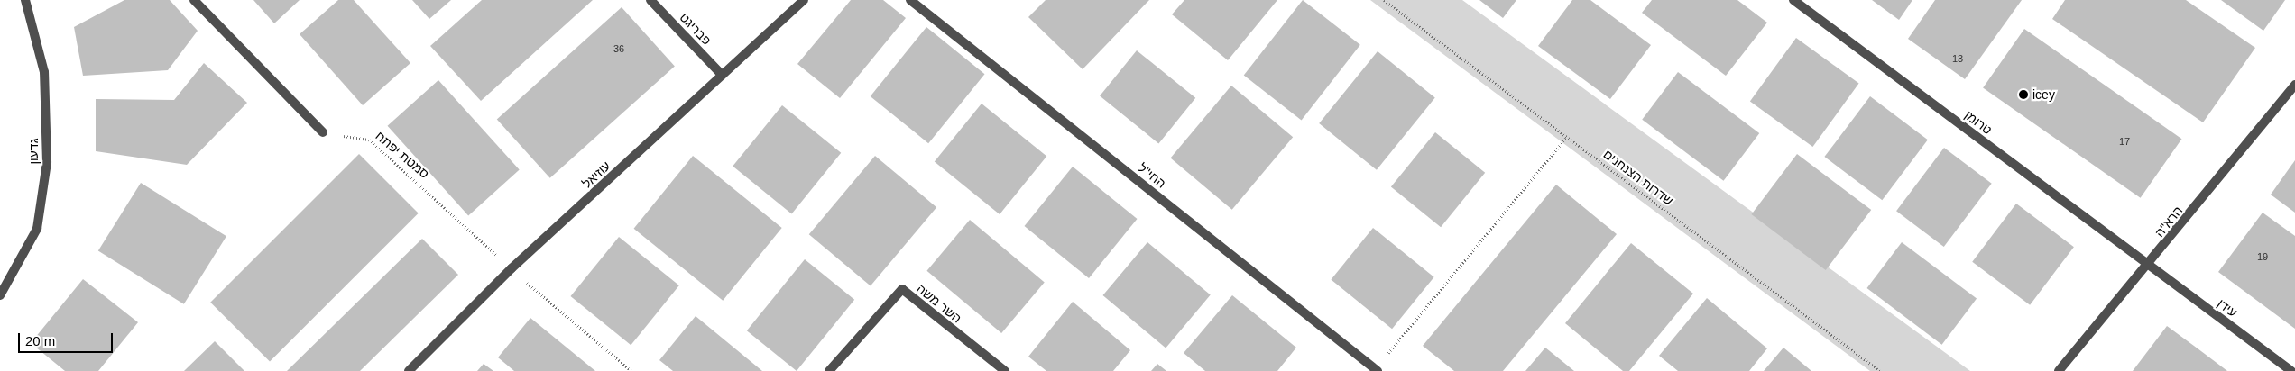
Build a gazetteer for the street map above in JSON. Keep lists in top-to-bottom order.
{
  "streets": {
    "street": [
      "פבריגט",
      "טרומן",
      "גדעון",
      "עוזיאל",
      "החי\"ל",
      "הרא\"ה",
      "השר משה",
      "עידן"
    ],
    "path": ["סמטת יפתח", "שדרות הצנחנים"]
  },
  "crossings": [
    ["פבריגט", "עוזיאל"],
    ["טרומן", "הרא\"ה"],
    ["טרומן", "עידן"],
    ["סמטת יפתח", "עוזיאל"],
    ["הרא\"ה", "עידן"]
  ],
  "places": ["icey"],
  "house_numbers": [
    "36",
    "13",
    "17",
    "19"
  ],
  "scale_bar": "20 m"
}
